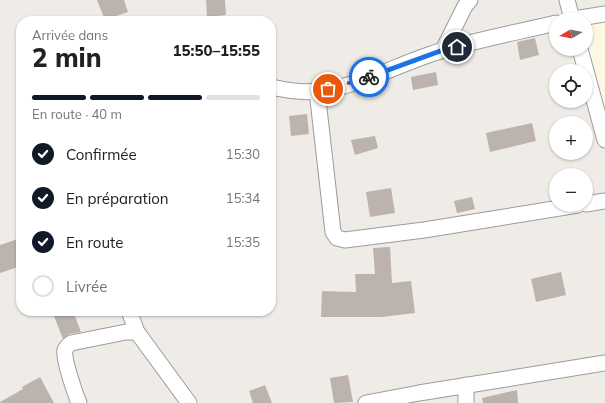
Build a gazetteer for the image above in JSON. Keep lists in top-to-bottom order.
{
  "north": "left",
  "page": {
    "map_buttons": ["+", "−"],
    "heading": ["2 min", "Arrivée dans", "15:50–15:55"],
    "bar": "En route · 40 m",
    "list": [
      ["Confirmée", "15:30"],
      ["En préparation", "15:34"],
      ["En route", "15:35"],
      "Livrée"
    ]
  }
}
